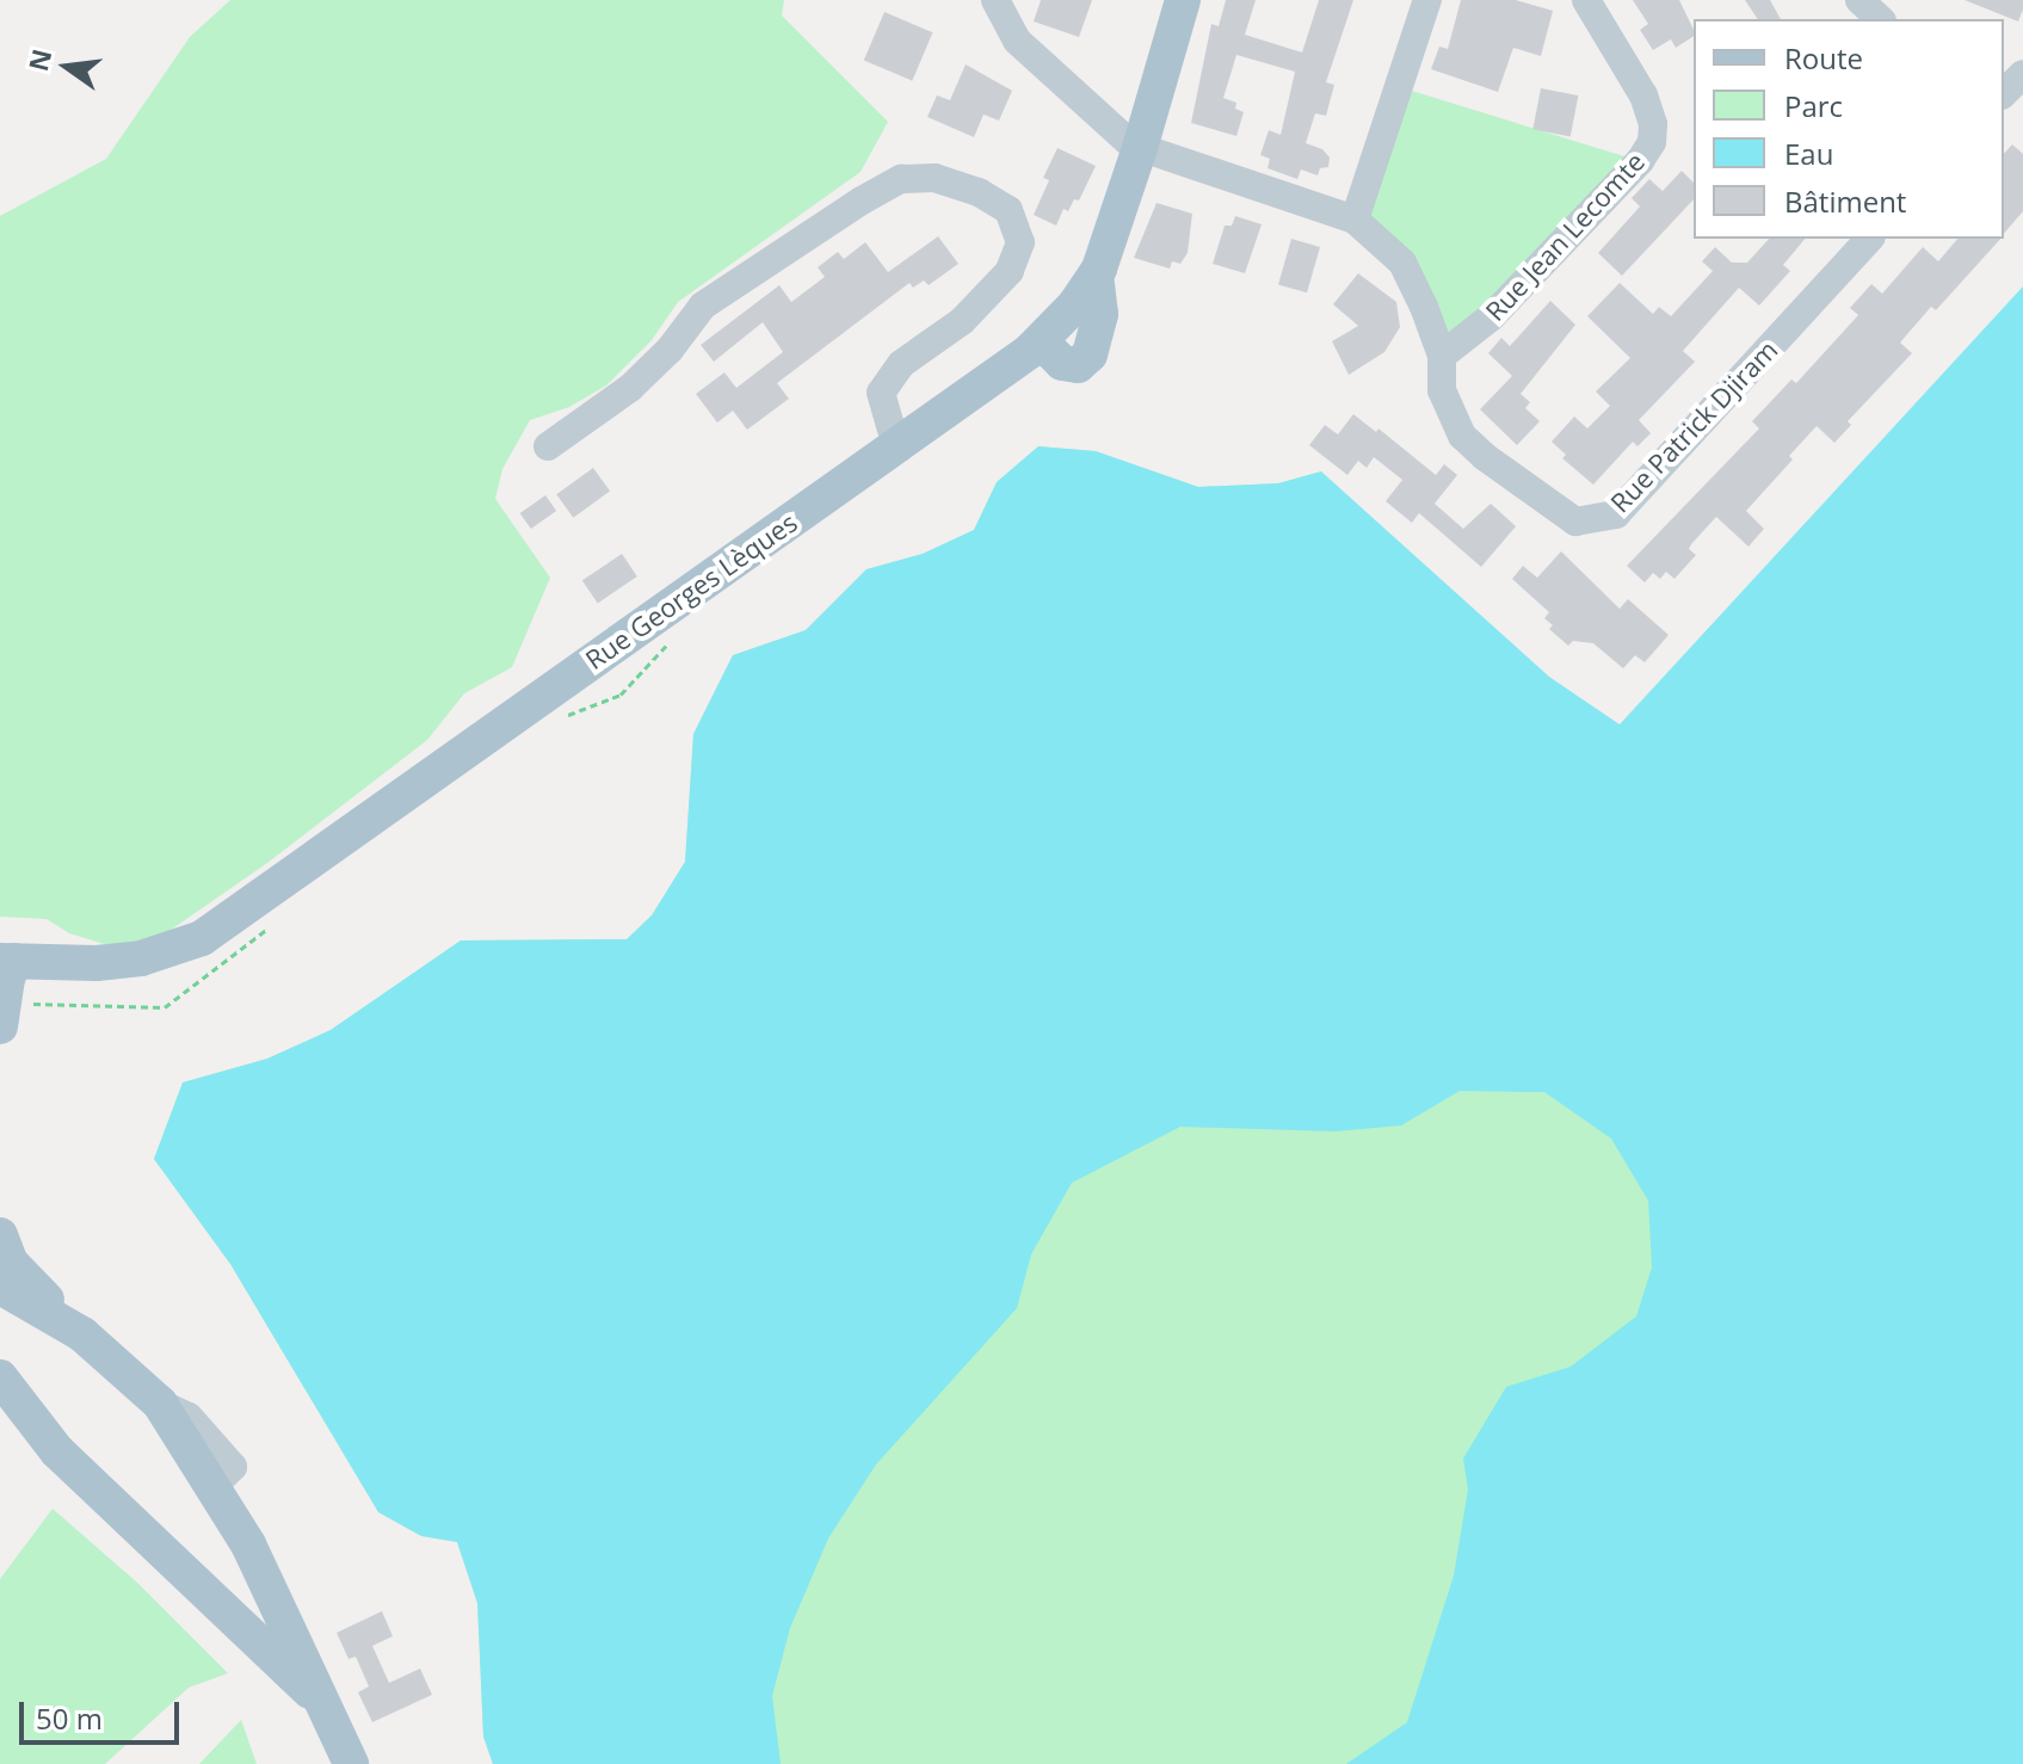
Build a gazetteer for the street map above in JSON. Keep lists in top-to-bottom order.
{
  "streets": {
    "main road": ["Rue Georges Lèques"],
    "street": ["Rue Jean Lecomte", "Rue Patrick Djiram"]
  },
  "crossings": [
    ["Rue Jean Lecomte", "Rue Patrick Djiram"],
    ["Rue Patrick Djiram", "Rue Georges Lèques"]
  ],
  "legend": [
    "Route",
    "Parc",
    "Eau",
    "Bâtiment"
  ],
  "scale_bar": "50 m",
  "north": "left"
}
